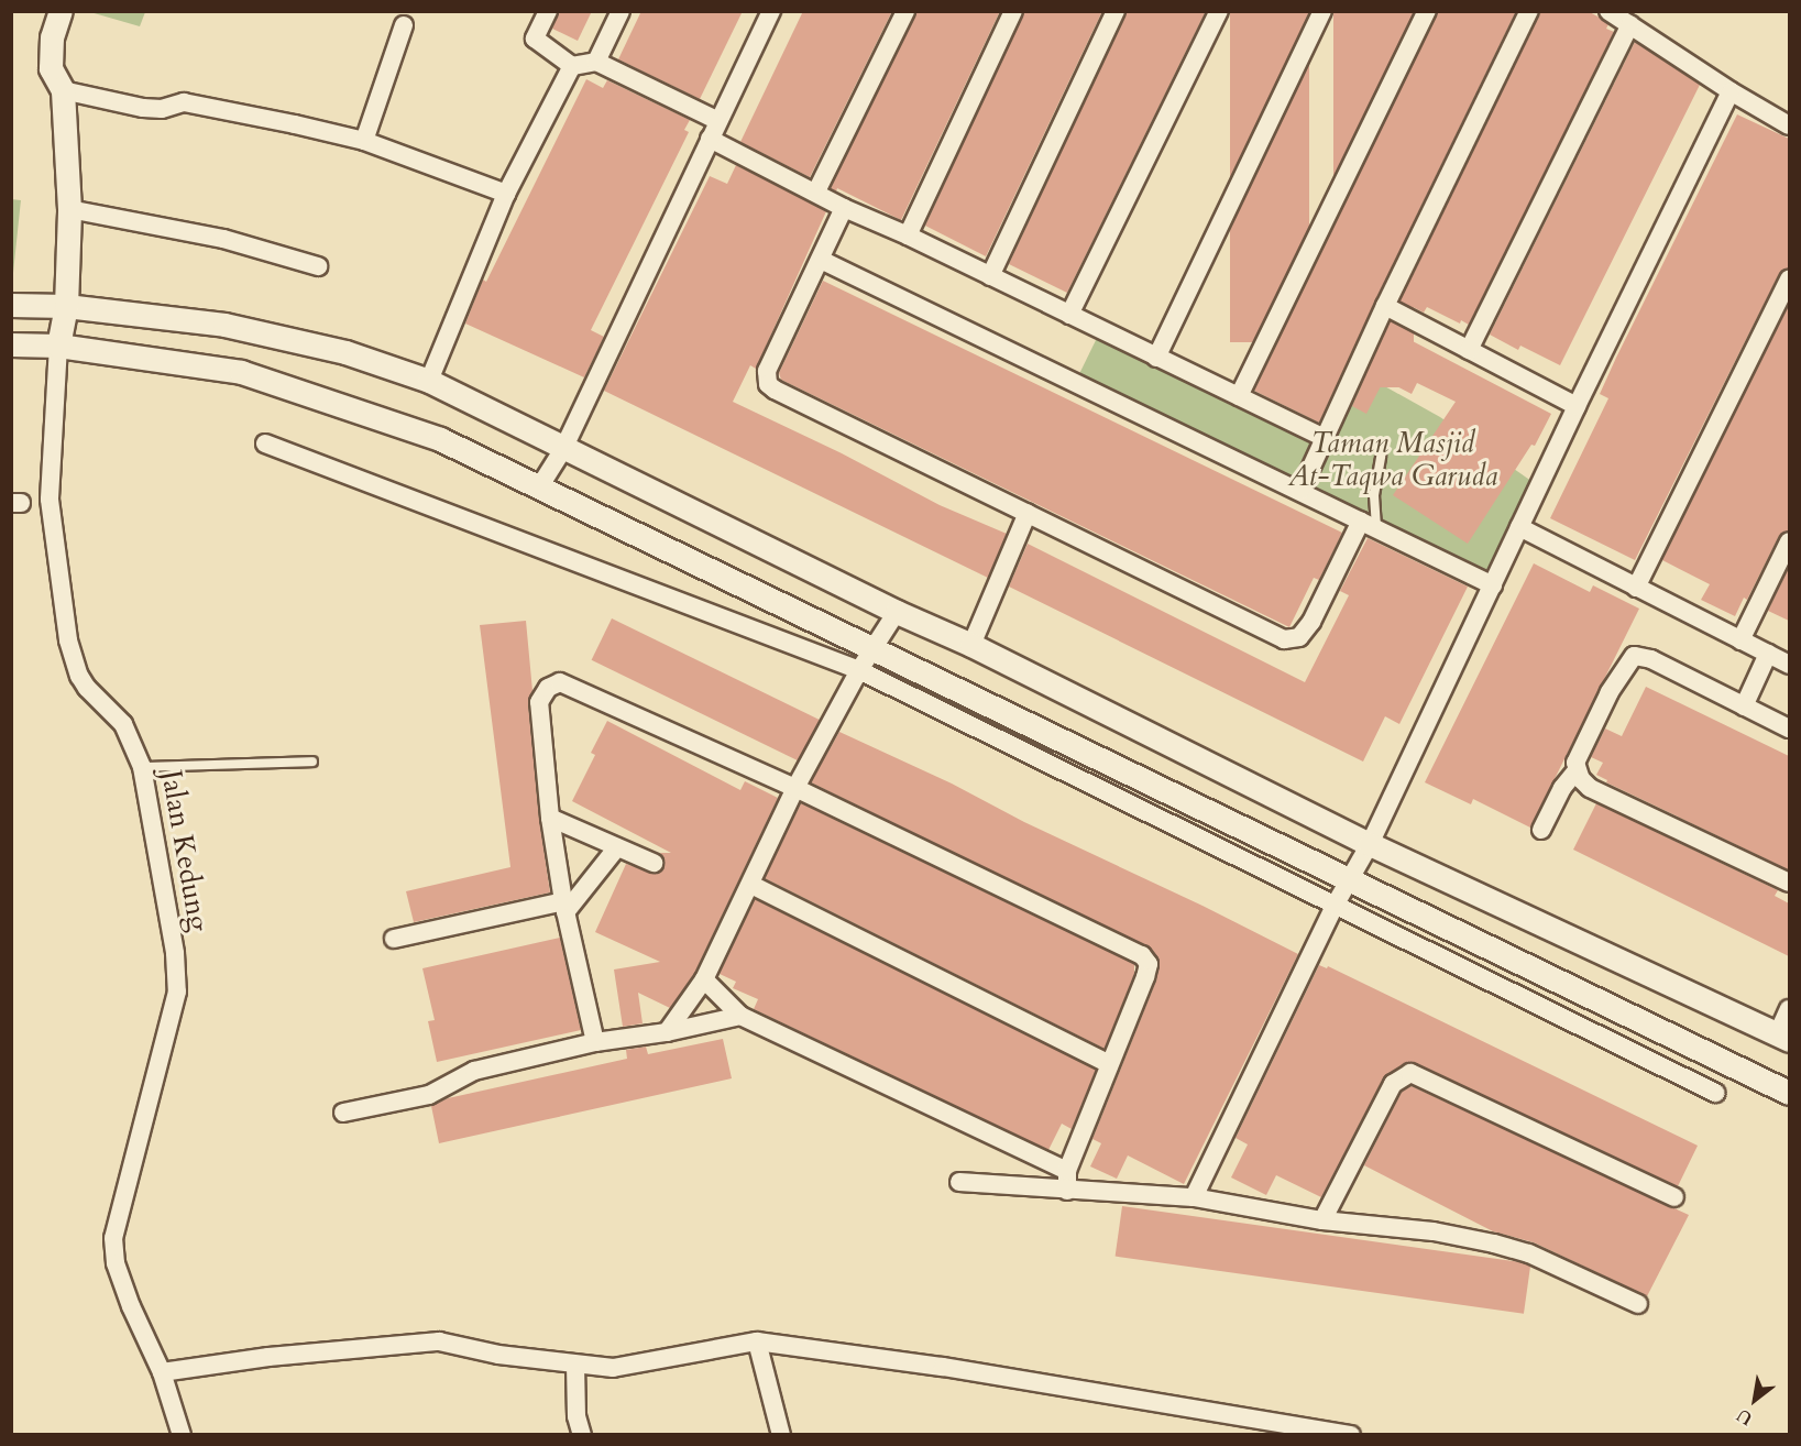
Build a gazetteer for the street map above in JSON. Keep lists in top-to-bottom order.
{
  "streets": {
    "street": ["Jalan Kedung"]
  },
  "parks": ["Taman Masjid At-Taqwa Garuda"],
  "north": "bottom left"
}
